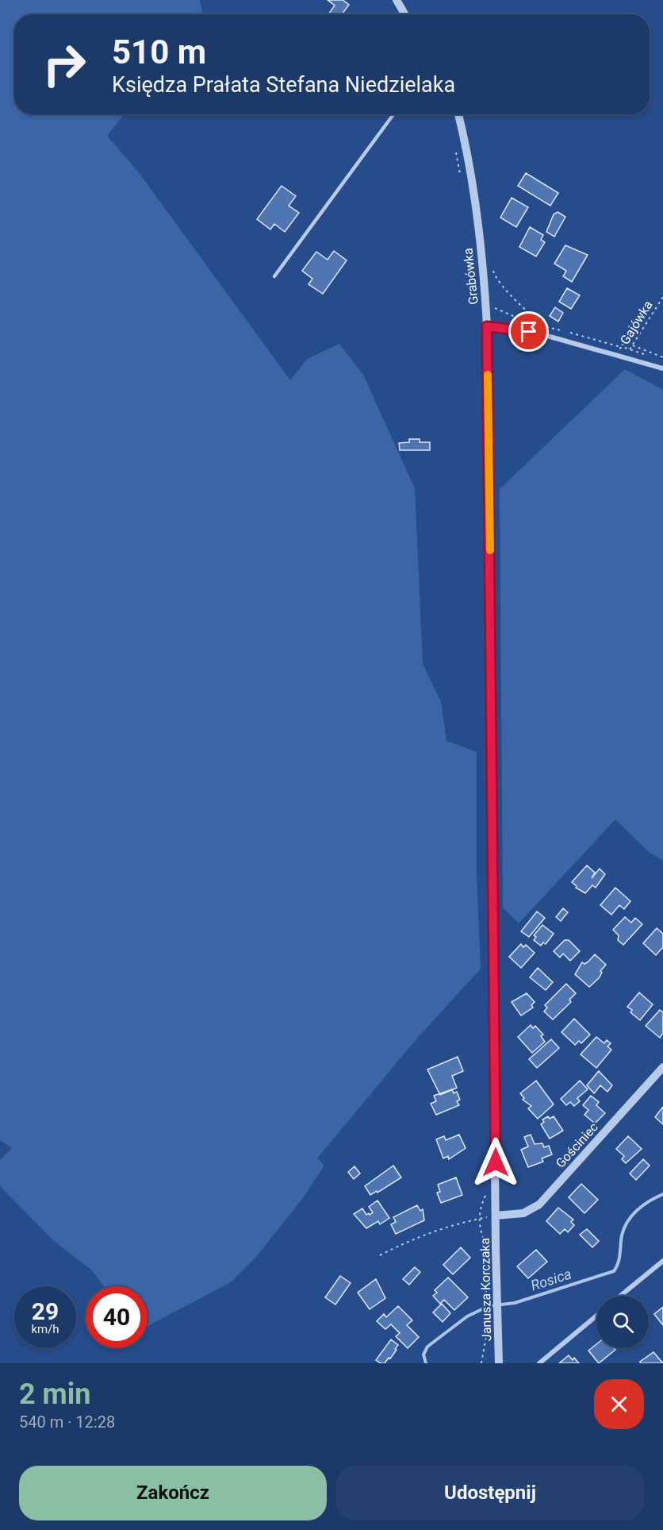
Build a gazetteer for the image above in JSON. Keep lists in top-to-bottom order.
{
  "streets": {
    "street": ["Grabówka", "Gościniec", "Janusza Korczaka"],
    "path": ["Gajówka"]
  },
  "crossings": [
    ["Grabówka", "Gościniec"],
    ["Grabówka", "Janusza Korczaka"],
    ["Gościniec", "Janusza Korczaka"]
  ],
  "water": ["Rosica"],
  "page": {
    "turn": ["510 m", "Księdza Prałata Stefana Niedzielaka"],
    "speed": "29 km/h",
    "limit": "40",
    "heading": ["2 min", "540 m · 12:28"],
    "buttons": ["Zakończ", "Udostępnij"]
  }
}
